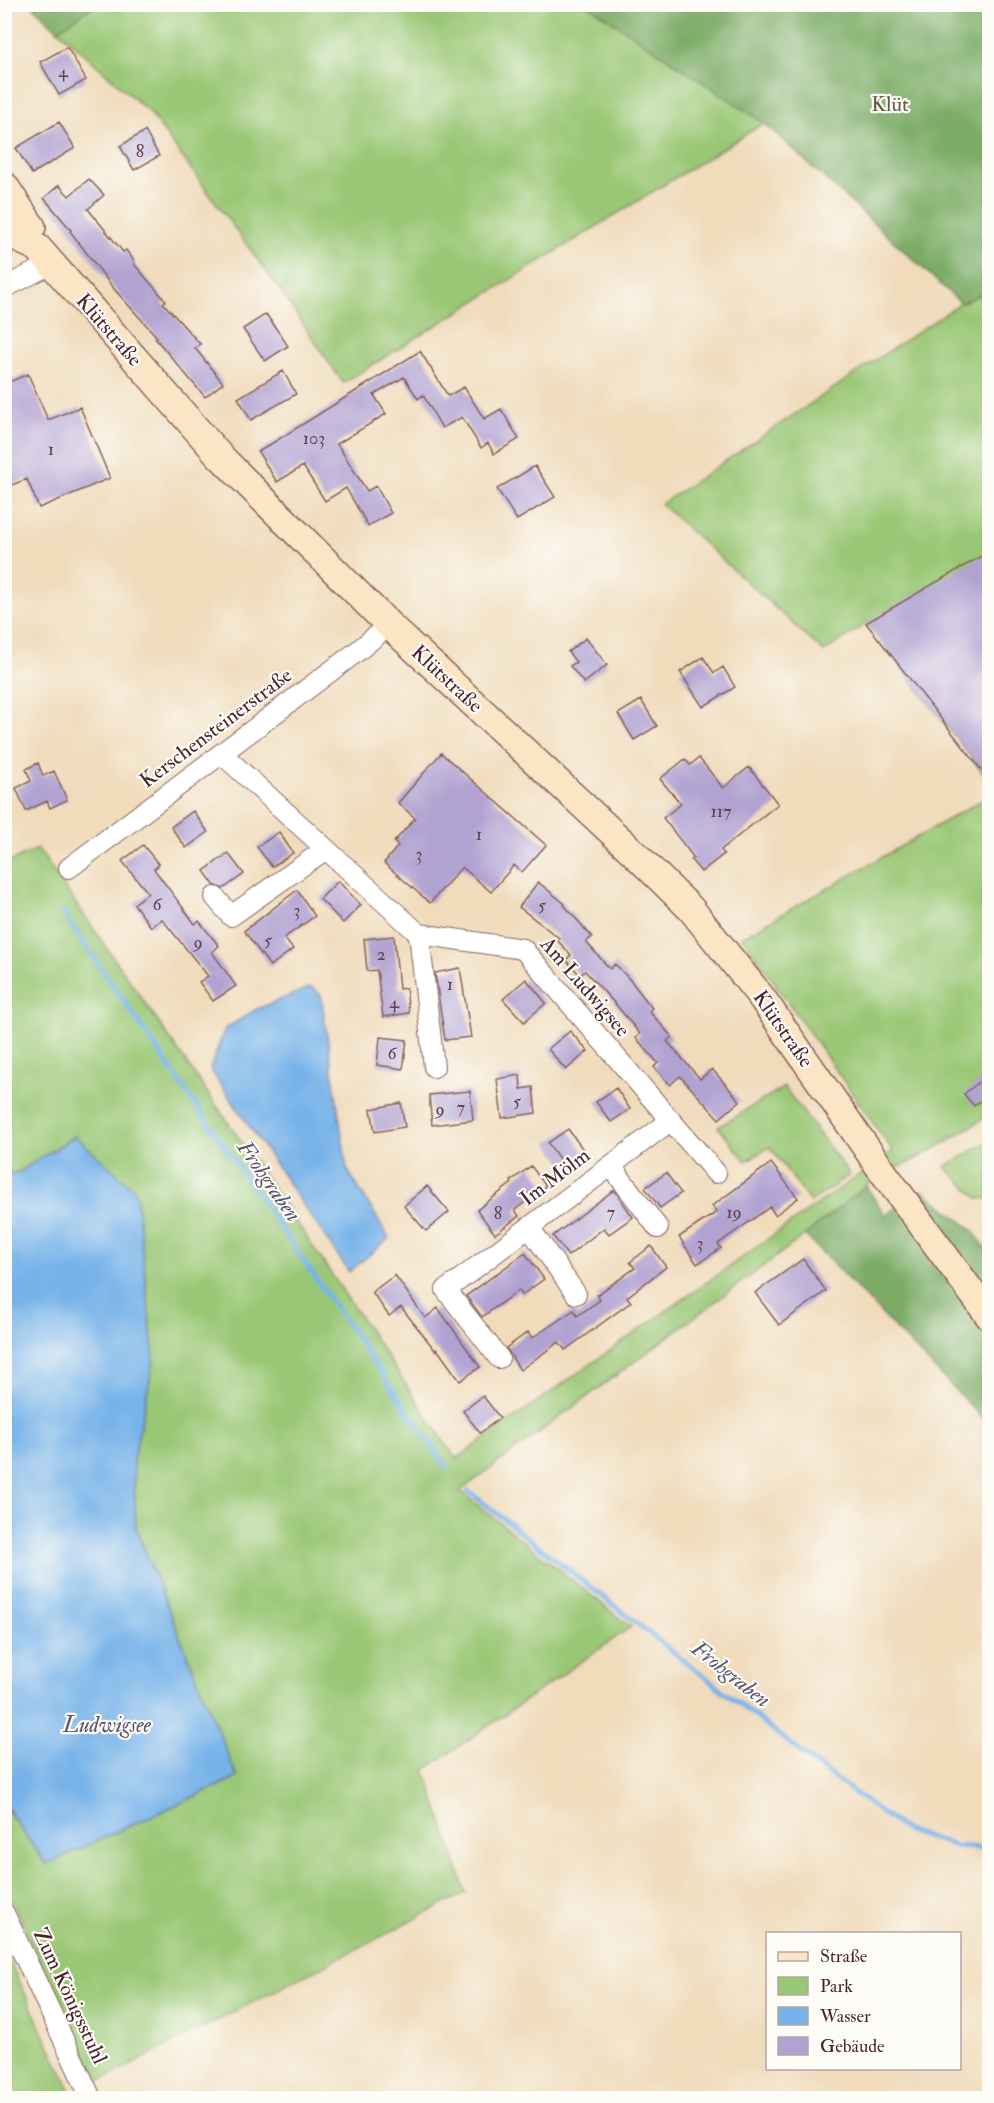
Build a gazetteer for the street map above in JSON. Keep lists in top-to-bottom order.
{
  "streets": {
    "main road": ["Klütstraße"],
    "street": [
      "Kerschensteinerstraße",
      "Am Ludwigsee",
      "Im Mölm",
      "Zum Königsstuhl"
    ]
  },
  "crossings": [
    ["Klütstraße", "Kerschensteinerstraße"],
    ["Am Ludwigsee", "Im Mölm"]
  ],
  "water": ["Frohgraben", "Ludwigsee"],
  "parks": ["Klüt"],
  "house_numbers": [
    "4",
    "8",
    "103",
    "1",
    "117",
    "1",
    "3",
    "6",
    "5",
    "3",
    "5",
    "9",
    "2",
    "1",
    "4",
    "6",
    "5",
    "7",
    "9",
    "7",
    "19",
    "8",
    "3"
  ],
  "legend": [
    "Straße",
    "Park",
    "Wasser",
    "Gebäude"
  ]
}
